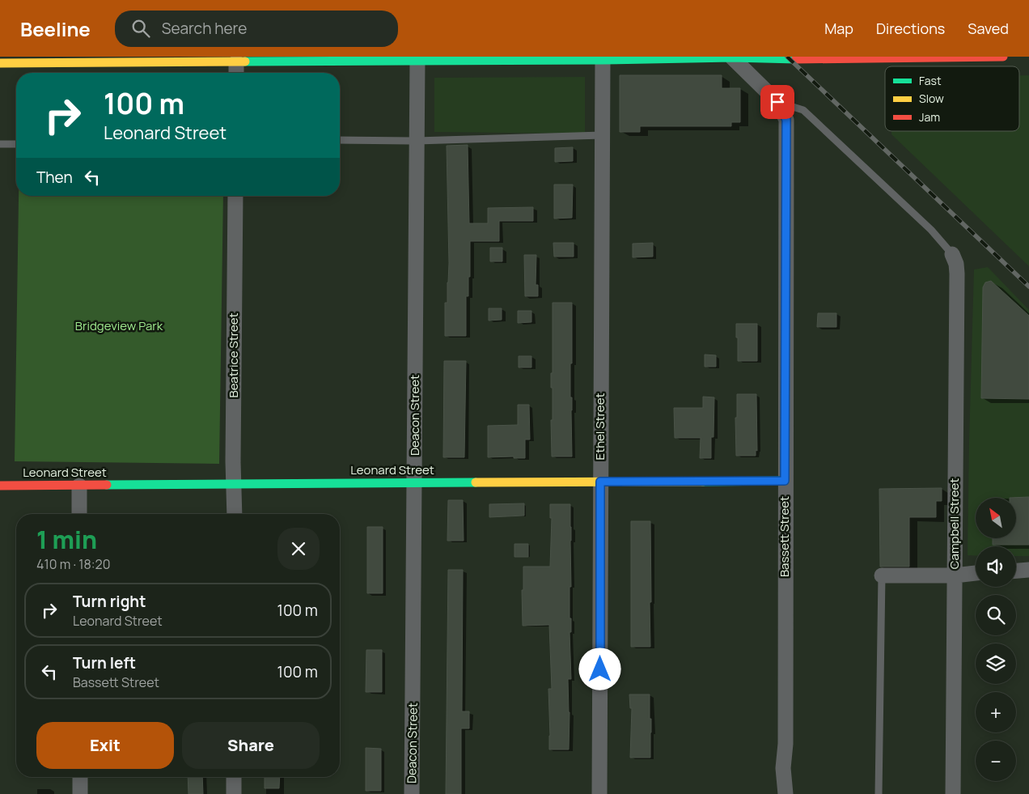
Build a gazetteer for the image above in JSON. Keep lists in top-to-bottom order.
{
  "streets": {
    "street": [
      "Beatrice Street",
      "Deacon Street",
      "Ethel Street",
      "Leonard Street",
      "Campbell Street",
      "Bassett Street"
    ]
  },
  "crossings": [
    ["Beatrice Street", "Leonard Street"],
    ["Deacon Street", "Leonard Street"],
    ["Ethel Street", "Leonard Street"],
    ["Leonard Street", "Bassett Street"]
  ],
  "parks": ["Bridgeview Park"],
  "legend": ["Fast", "Slow", "Jam"],
  "north": "top left",
  "page": {
    "header": "Beeline",
    "search": "Search here",
    "nav": ["Map", "Directions", "Saved"],
    "turn": ["100 m", "Leonard Street"],
    "then": "Then",
    "map_buttons": ["+", "−"],
    "heading": ["1 min", "410 m · 18:20"],
    "list": [
      {
        "name": "Turn right",
        "note": "Leonard Street",
        "value": "100 m"
      },
      {
        "name": "Turn left",
        "note": "Bassett Street",
        "value": "100 m"
      }
    ],
    "buttons": ["Exit", "Share"]
  }
}
